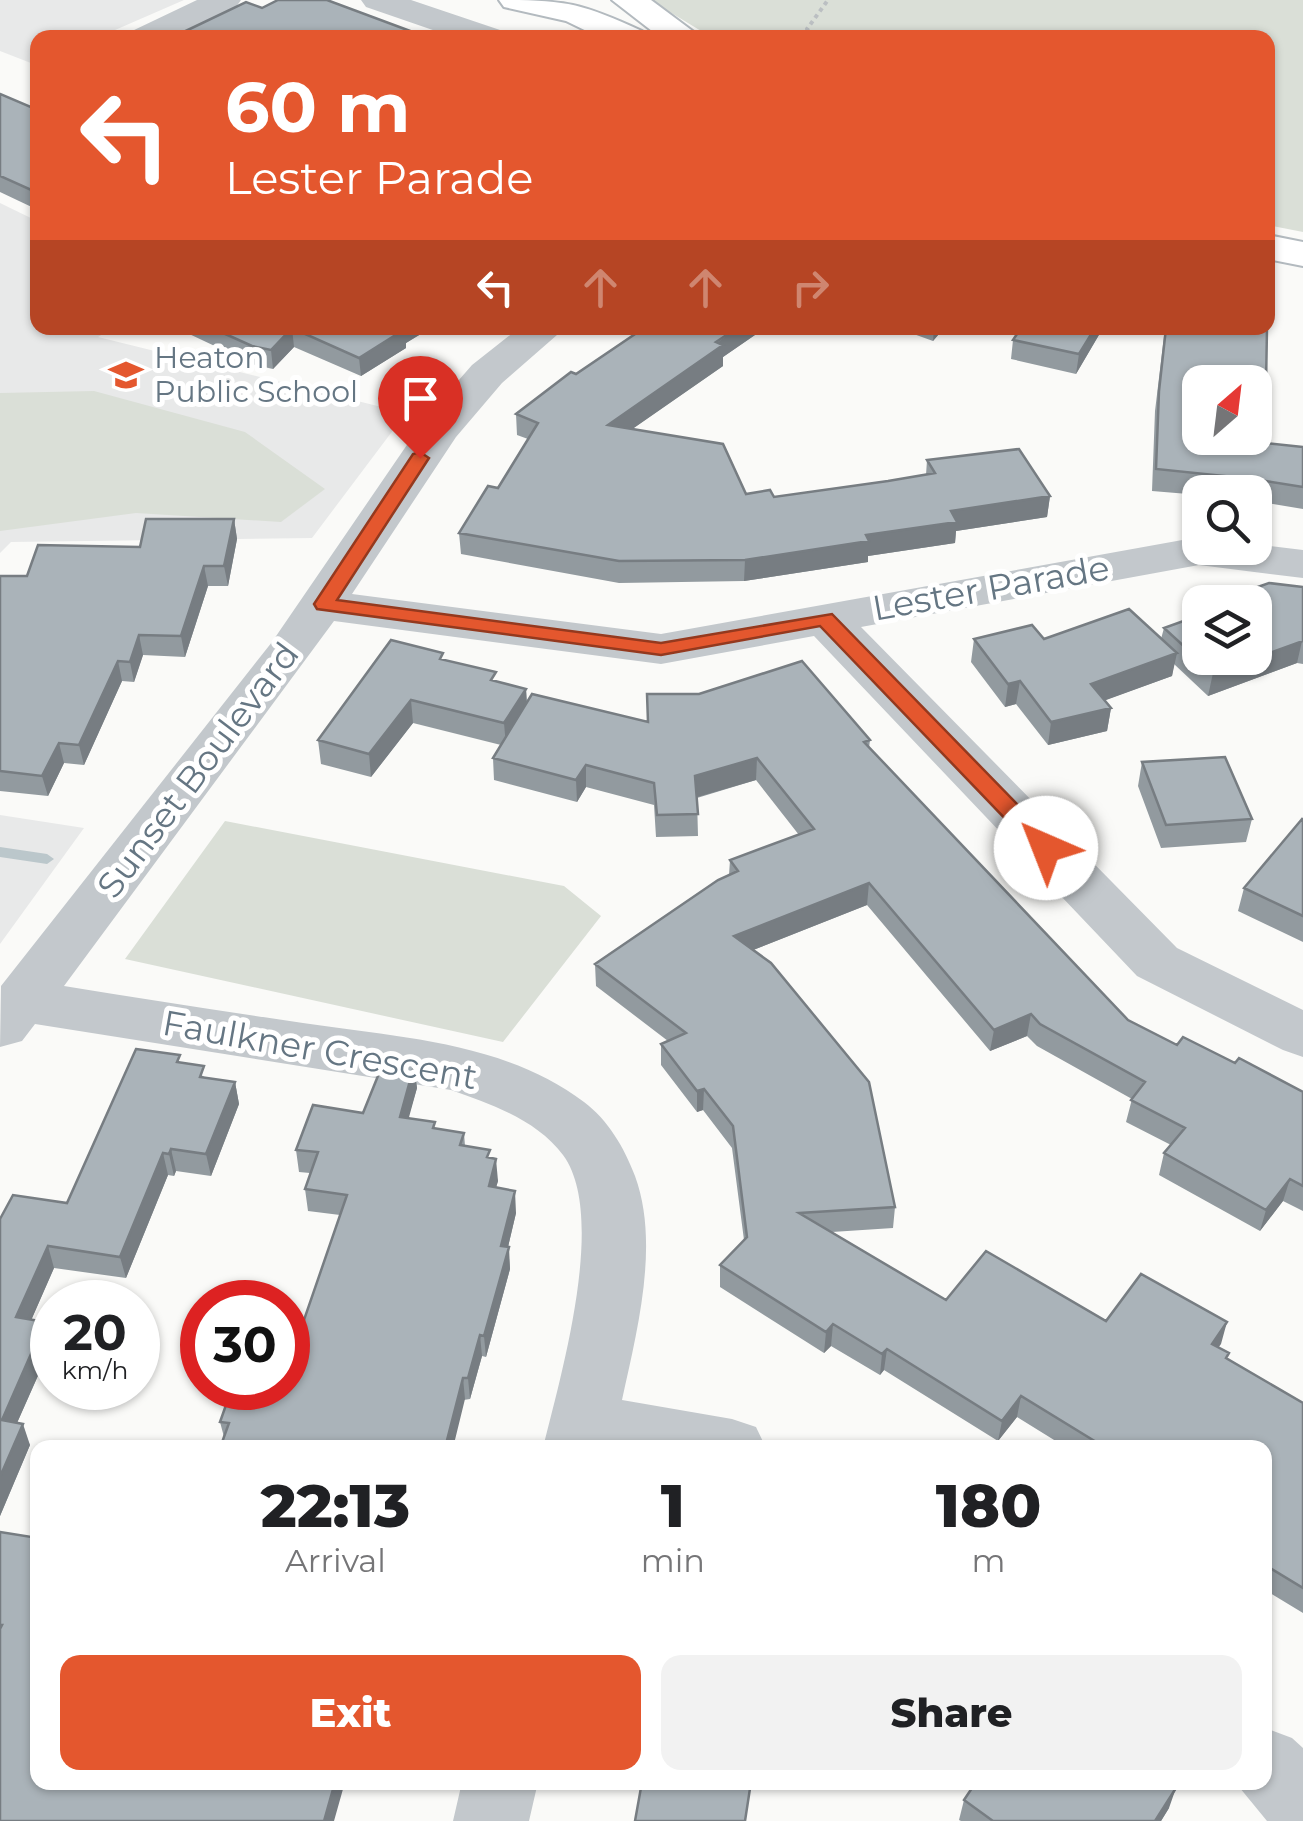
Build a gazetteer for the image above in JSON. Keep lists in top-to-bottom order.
{
  "streets": {
    "street": ["Lester Parade", "Sunset Boulevard", "Faulkner Crescent"]
  },
  "crossings": [
    ["Lester Parade", "Sunset Boulevard"],
    ["Sunset Boulevard", "Faulkner Crescent"]
  ],
  "places": {
    "school or university": ["Heaton Public School"]
  },
  "north": "top right",
  "page": {
    "turn": ["60 m", "Lester Parade"],
    "speed": "20 km/h",
    "limit": "30",
    "eta": [
      "22:13",
      "Arrival",
      "1",
      "min",
      "180",
      "m"
    ],
    "buttons": ["Exit", "Share"]
  }
}
